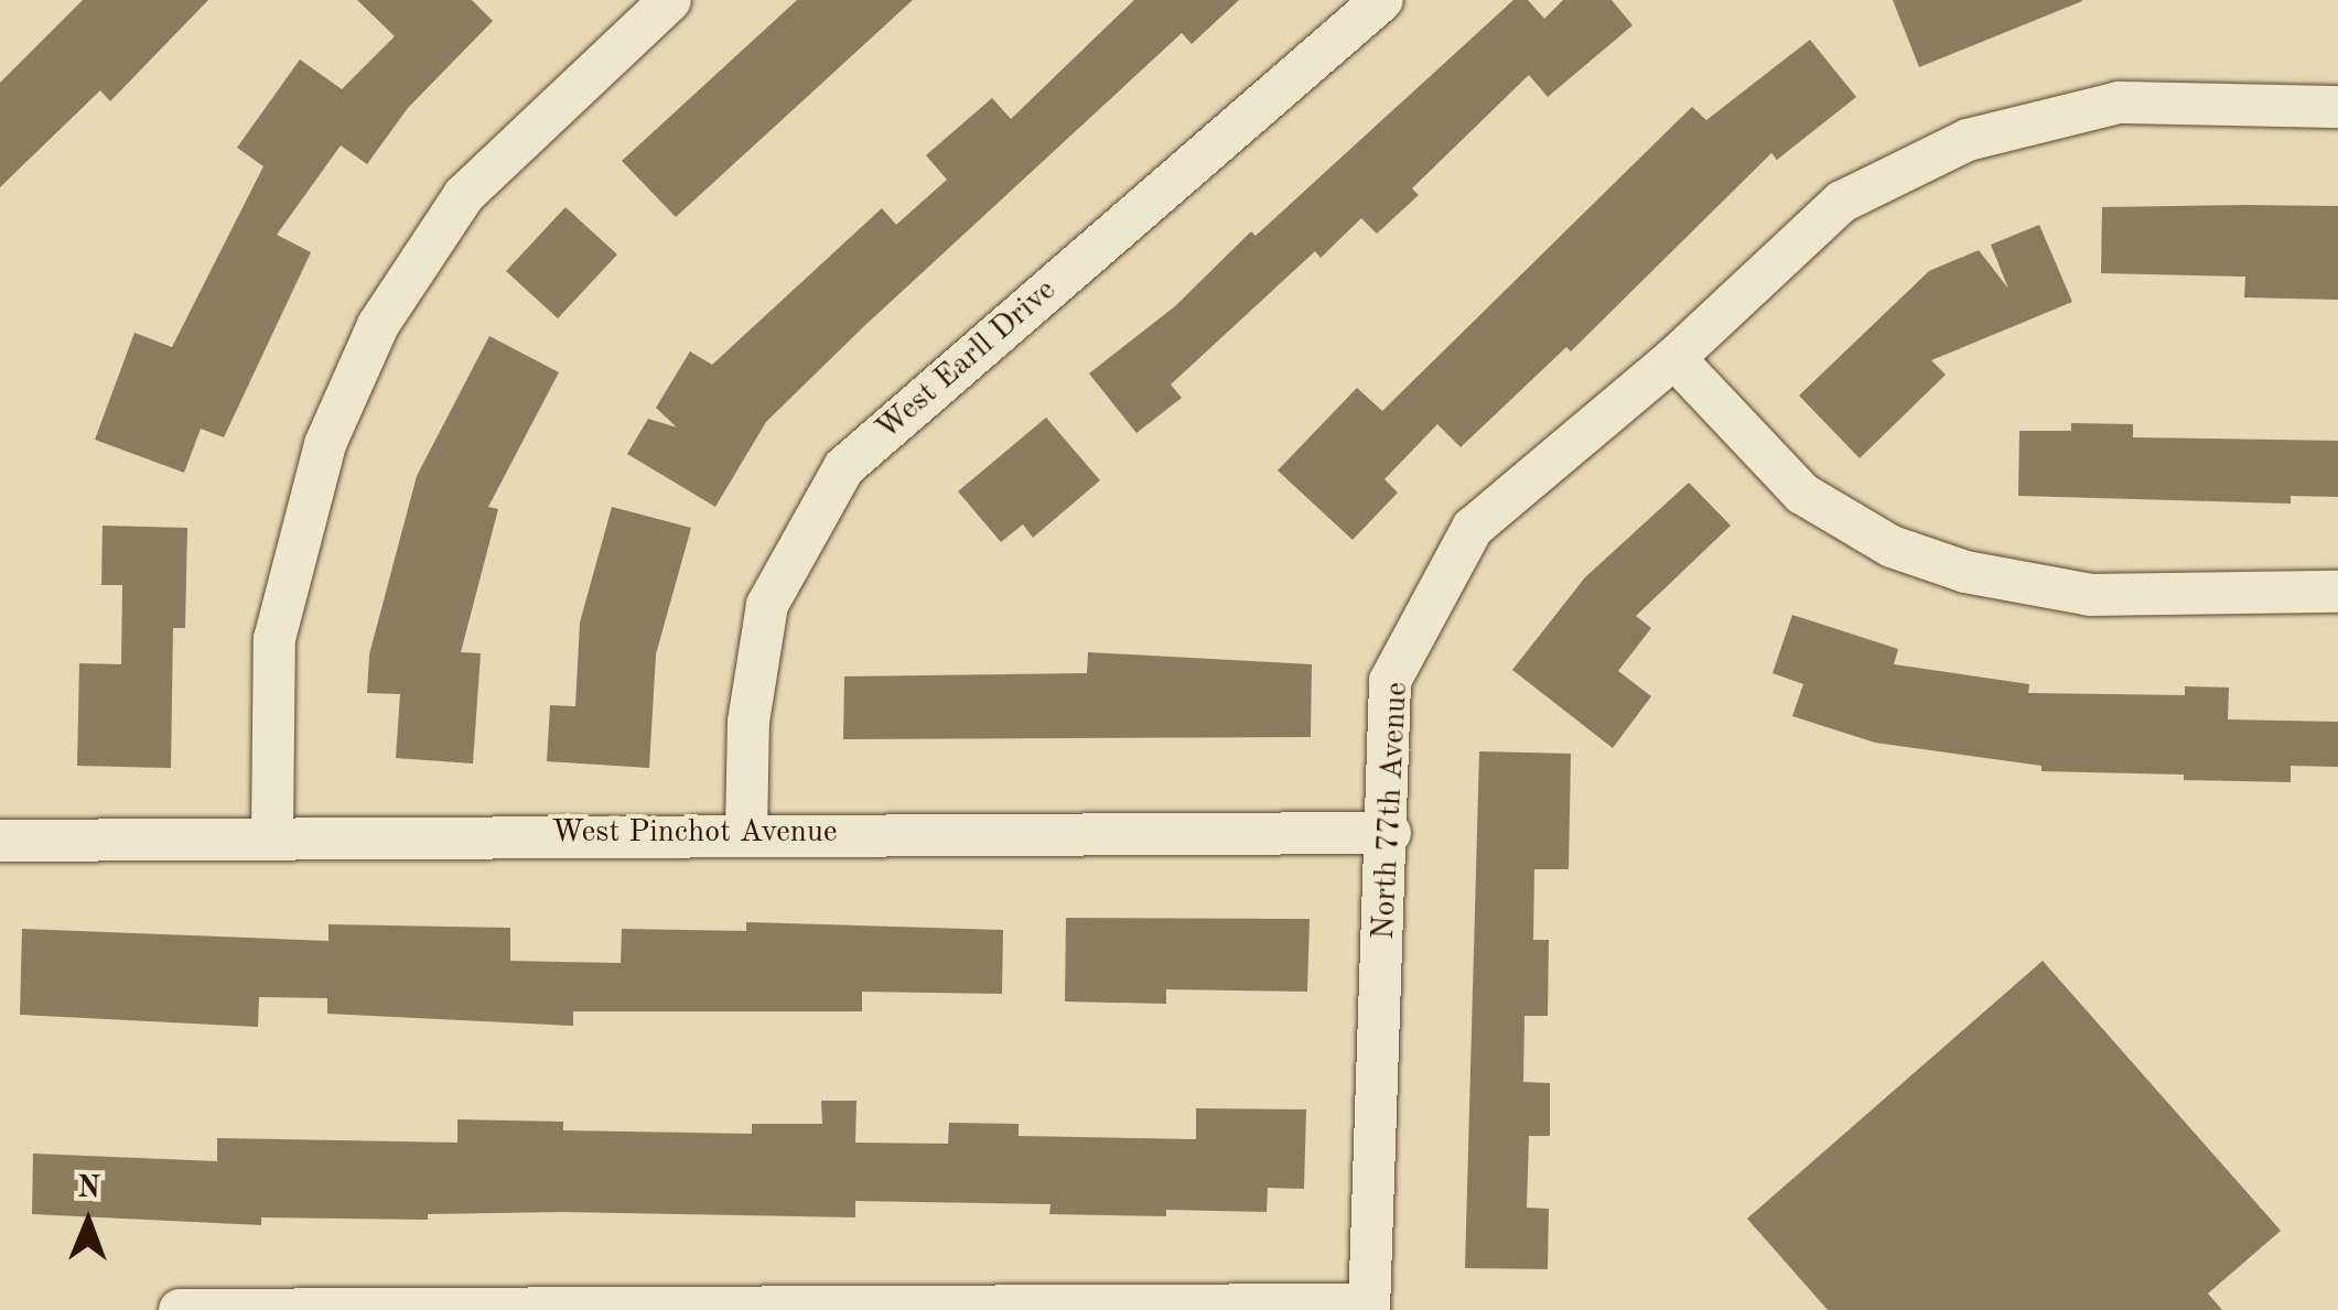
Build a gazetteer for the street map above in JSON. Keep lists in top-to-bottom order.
{
  "streets": {
    "street": ["West Earll Drive", "North 77th Avenue", "West Pinchot Avenue"]
  },
  "crossings": [
    ["West Earll Drive", "West Pinchot Avenue"],
    ["North 77th Avenue", "West Pinchot Avenue"]
  ],
  "north": "top"
}
